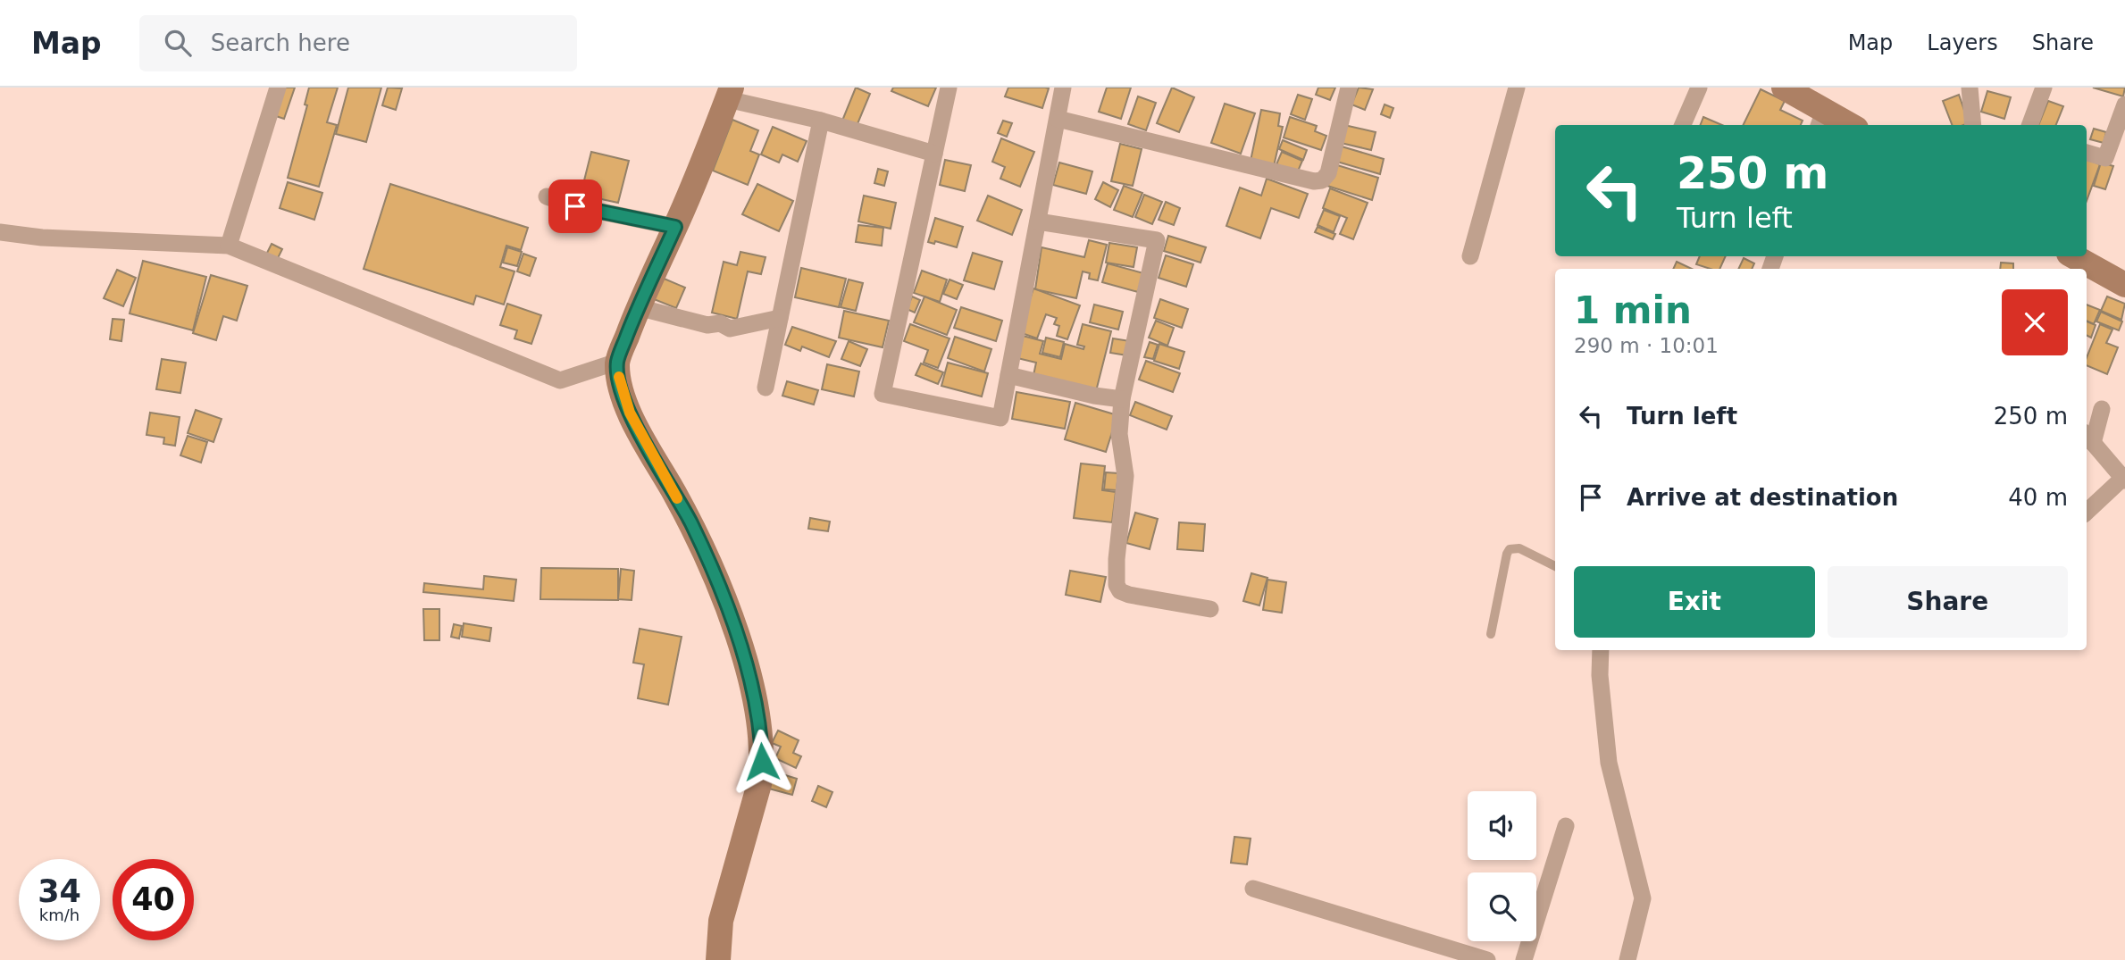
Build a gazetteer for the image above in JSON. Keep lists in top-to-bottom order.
{
  "page": {
    "header": "Map",
    "search": "Search here",
    "nav": ["Map", "Layers", "Share"],
    "turn": ["250 m", "Turn left"],
    "heading": ["1 min", "290 m · 10:01"],
    "list": [
      {
        "name": "Turn left",
        "value": "250 m"
      },
      {
        "name": "Arrive at destination",
        "value": "40 m"
      }
    ],
    "buttons": ["Exit", "Share"],
    "speed": "34 km/h",
    "limit": "40"
  }
}
